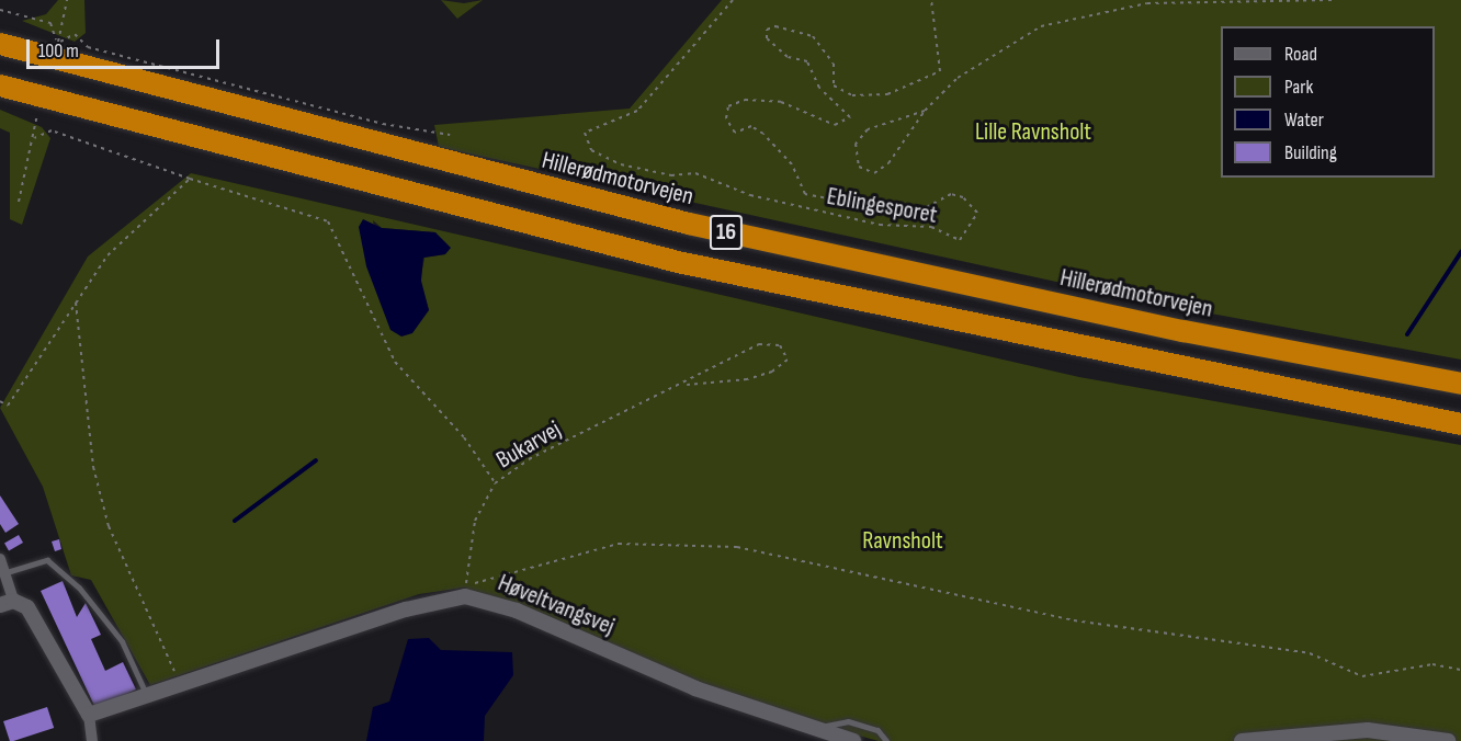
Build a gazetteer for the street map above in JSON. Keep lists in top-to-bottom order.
{
  "streets": {
    "highway": ["Hillerødmotorvejen", "16"],
    "street": ["Høveltvangsvej"],
    "path": ["Eblingesporet", "Bukarvej"]
  },
  "crossings": [
    ["Bukarvej", "Høveltvangsvej"]
  ],
  "parks": ["Lille Ravnsholt", "Ravnsholt"],
  "legend": [
    "Road",
    "Park",
    "Water",
    "Building"
  ],
  "scale_bar": "100 m"
}
